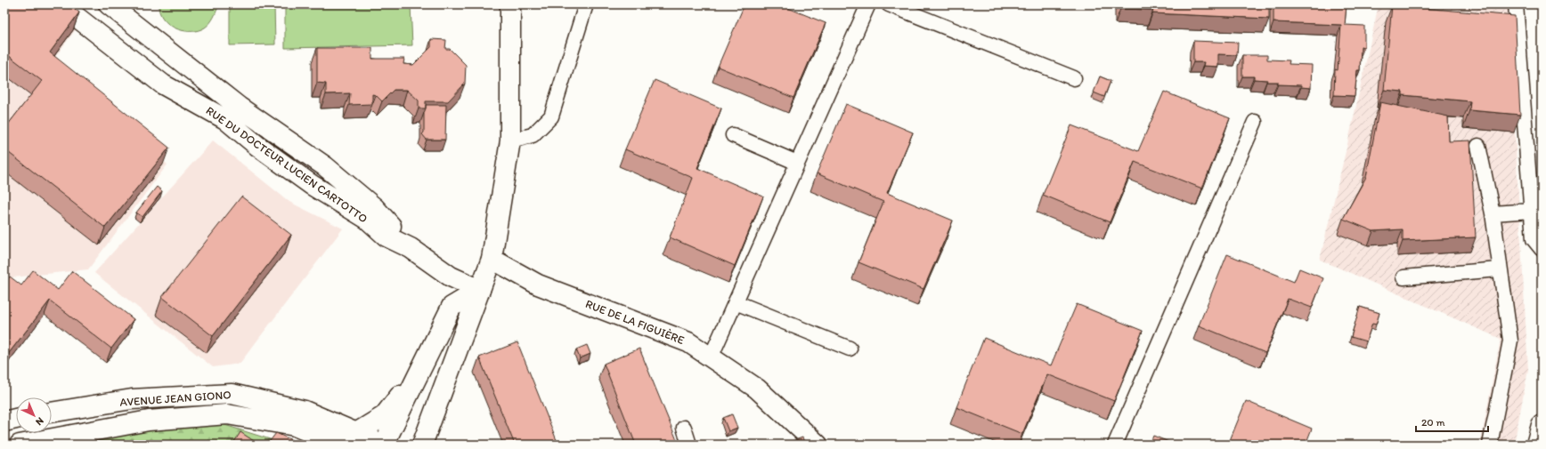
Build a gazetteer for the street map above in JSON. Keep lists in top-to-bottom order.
{
  "streets": {
    "main road": ["RUE DU DOCTEUR LUCIEN CARTOTTO", "RUE DE LA FIGUIÈRE", "AVENUE JEAN GIONO"]
  },
  "scale_bar": "20 m",
  "north": "bottom right"
}
